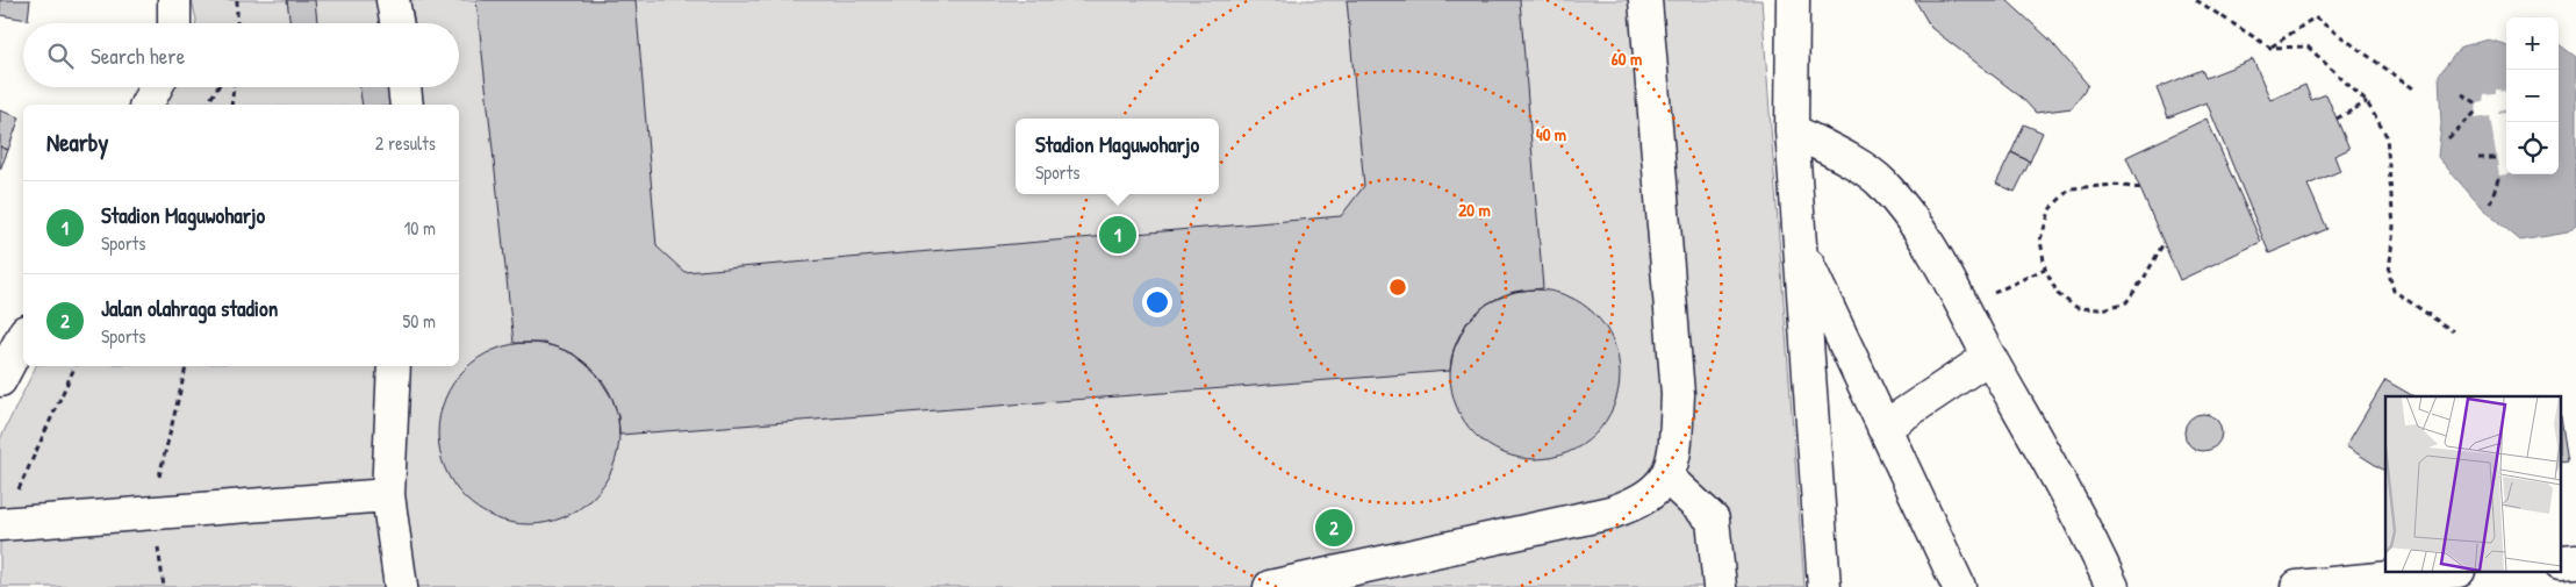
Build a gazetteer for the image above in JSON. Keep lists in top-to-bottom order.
{
  "page": {
    "map_buttons": ["+", "−"],
    "search": "Search here",
    "heading": ["Nearby", "2 results"],
    "popup": ["Stadion Maguwoharjo", "Sports"],
    "list": [
      {
        "mark": "1",
        "name": "Stadion Maguwoharjo",
        "note": "Sports",
        "value": "10 m"
      },
      {
        "mark": "2",
        "name": "Jalan olahraga stadion",
        "note": "Sports",
        "value": "50 m"
      }
    ],
    "pins": ["1", "2"]
  },
  "rings": ["60 m", "40 m", "20 m"]
}
